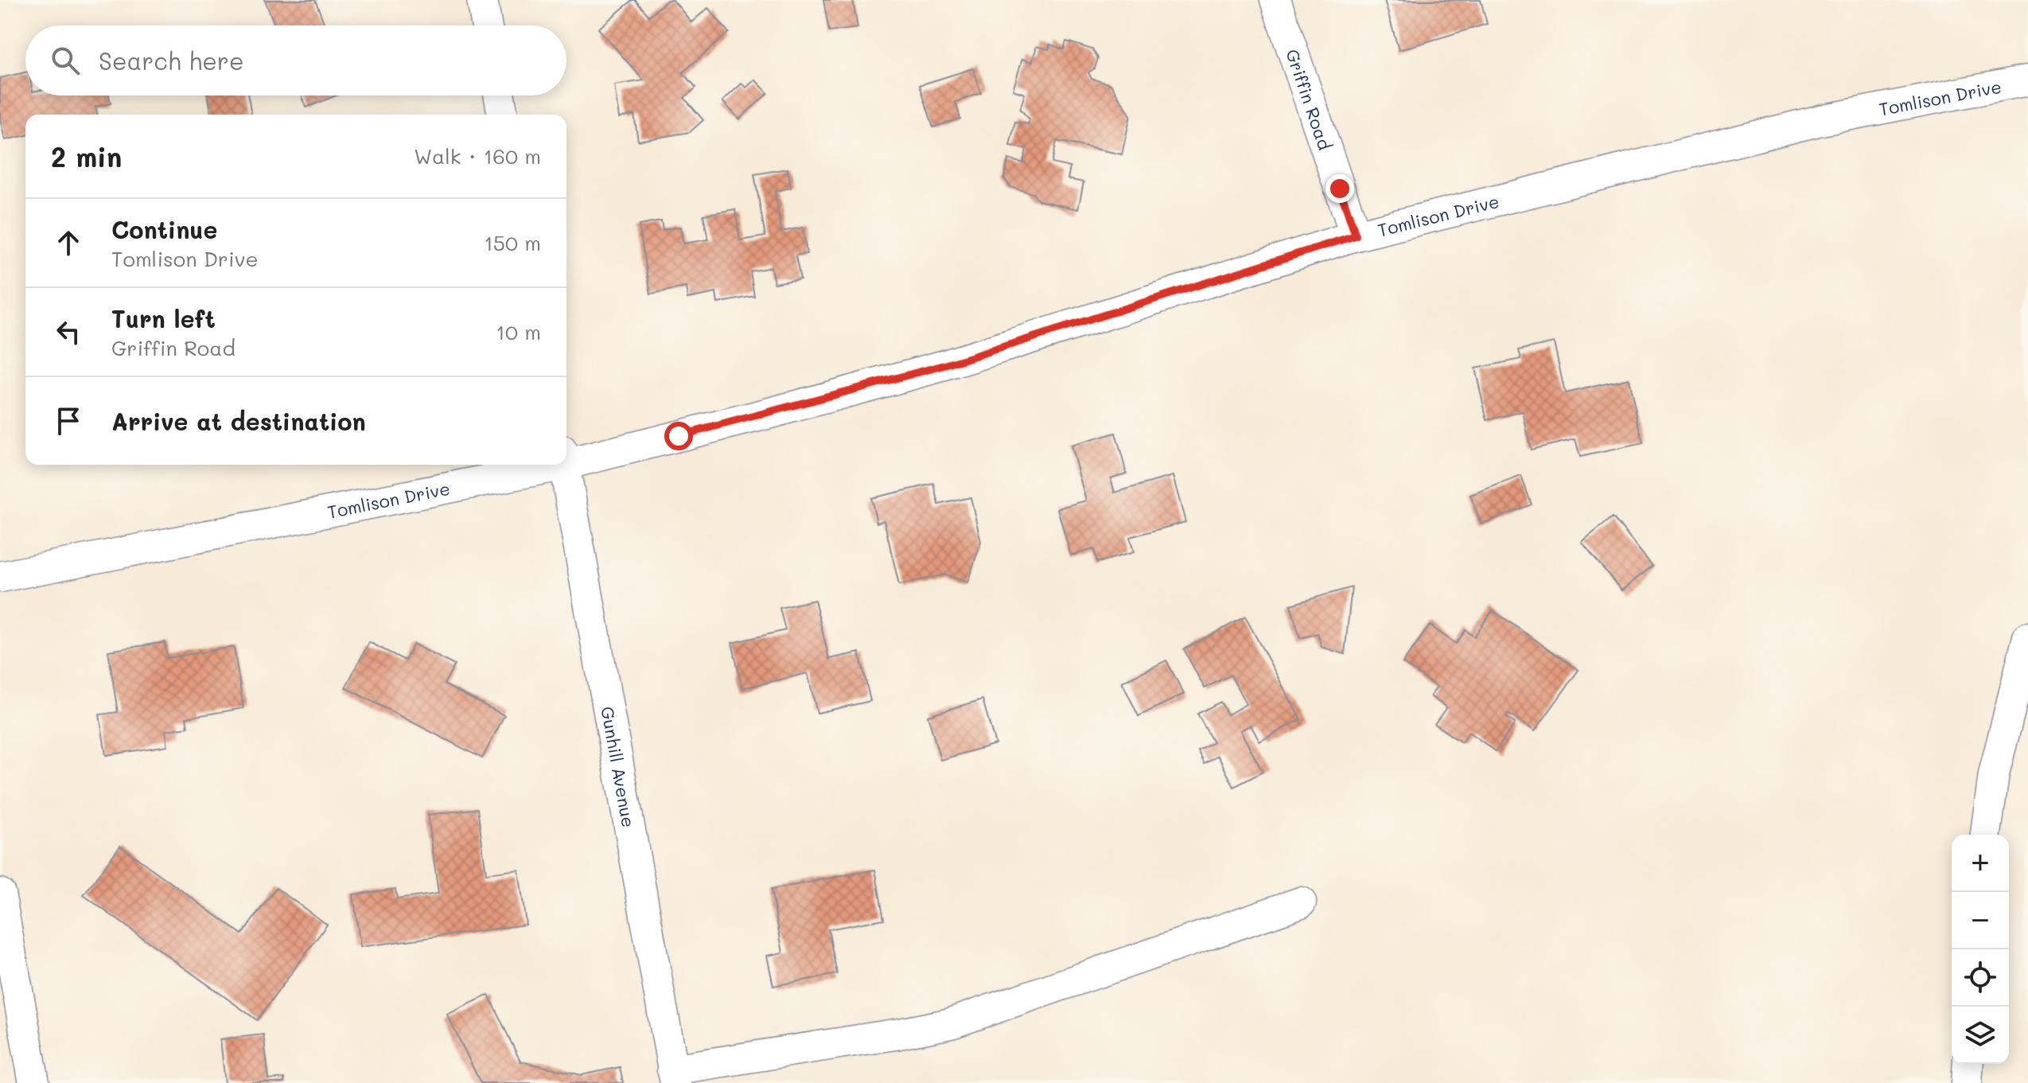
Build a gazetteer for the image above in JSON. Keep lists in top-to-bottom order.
{
  "streets": {
    "street": ["Tomlison Drive", "Griffin Road", "Gunhill Avenue"]
  },
  "crossings": [
    ["Tomlison Drive", "Griffin Road"]
  ],
  "page": {
    "search": "Search here",
    "heading": ["2 min", "Walk · 160 m"],
    "list": [
      ["Continue", "Tomlison Drive", "150 m"],
      ["Turn left", "Griffin Road", "10 m"],
      "Arrive at destination"
    ],
    "map_buttons": ["+", "−"]
  }
}
